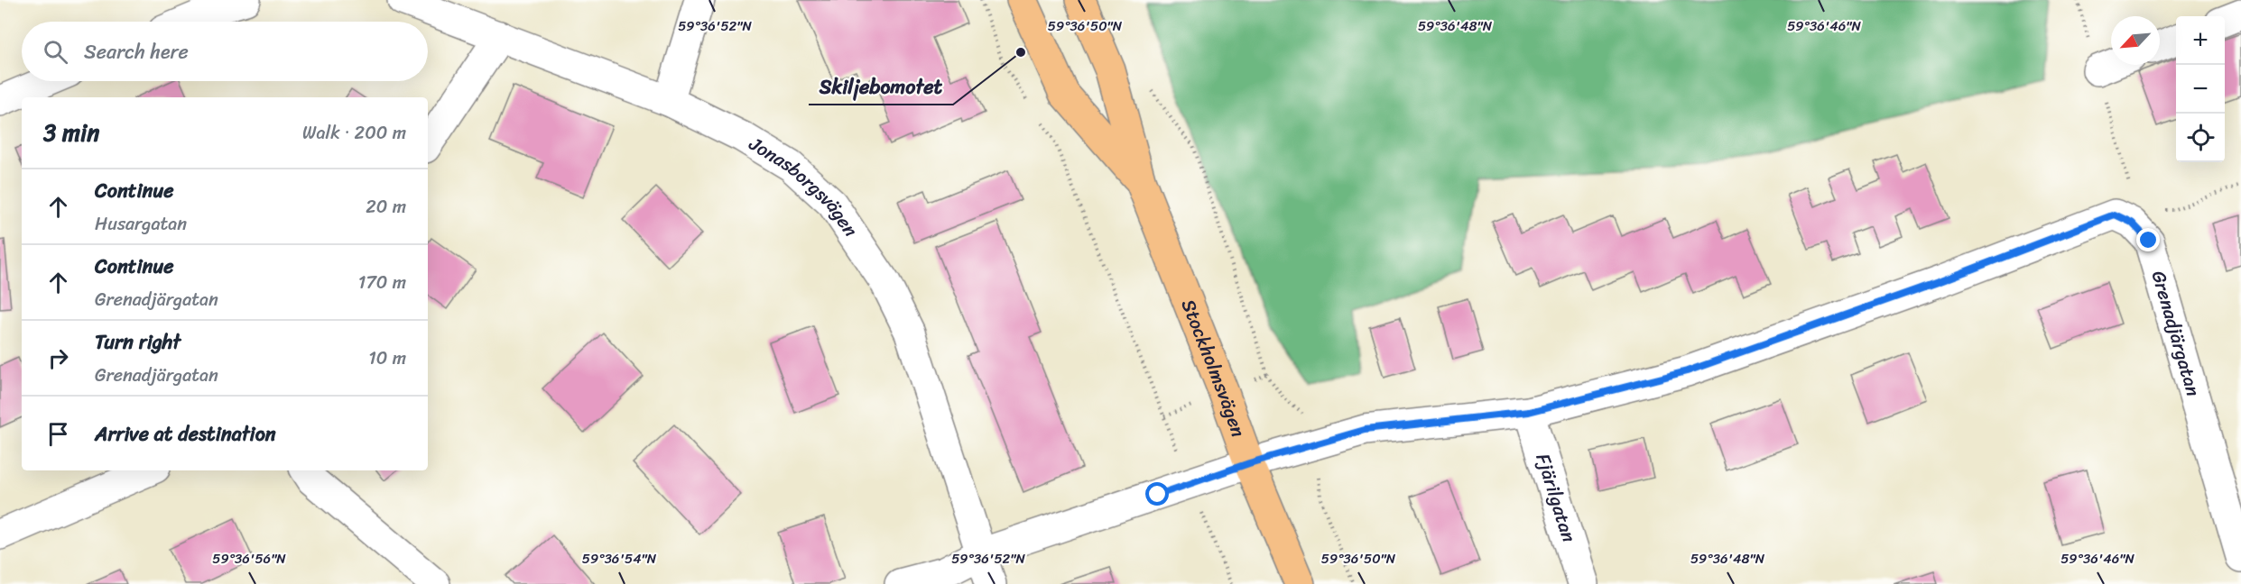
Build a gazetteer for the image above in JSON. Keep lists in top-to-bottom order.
{
  "streets": {
    "main road": ["Stockholmsvägen"],
    "street": ["Jonasborgsvägen", "Grenadjärgatan", "Fjärilgatan"]
  },
  "places": ["Skiljebomotet"],
  "north": "bottom left",
  "page": {
    "map_buttons": ["+", "−"],
    "search": "Search here",
    "heading": ["3 min", "Walk · 200 m"],
    "list": [
      ["Continue", "Husargatan", "20 m"],
      ["Continue", "Grenadjärgatan", "170 m"],
      ["Turn right", "Grenadjärgatan", "10 m"],
      "Arrive at destination"
    ]
  },
  "coordinates": [
    "59°36'48\"N",
    "59°36'52\"N",
    "59°36'50\"N",
    "59°36'46\"N",
    "59°36'56\"N",
    "59°36'54\"N"
  ]
}
